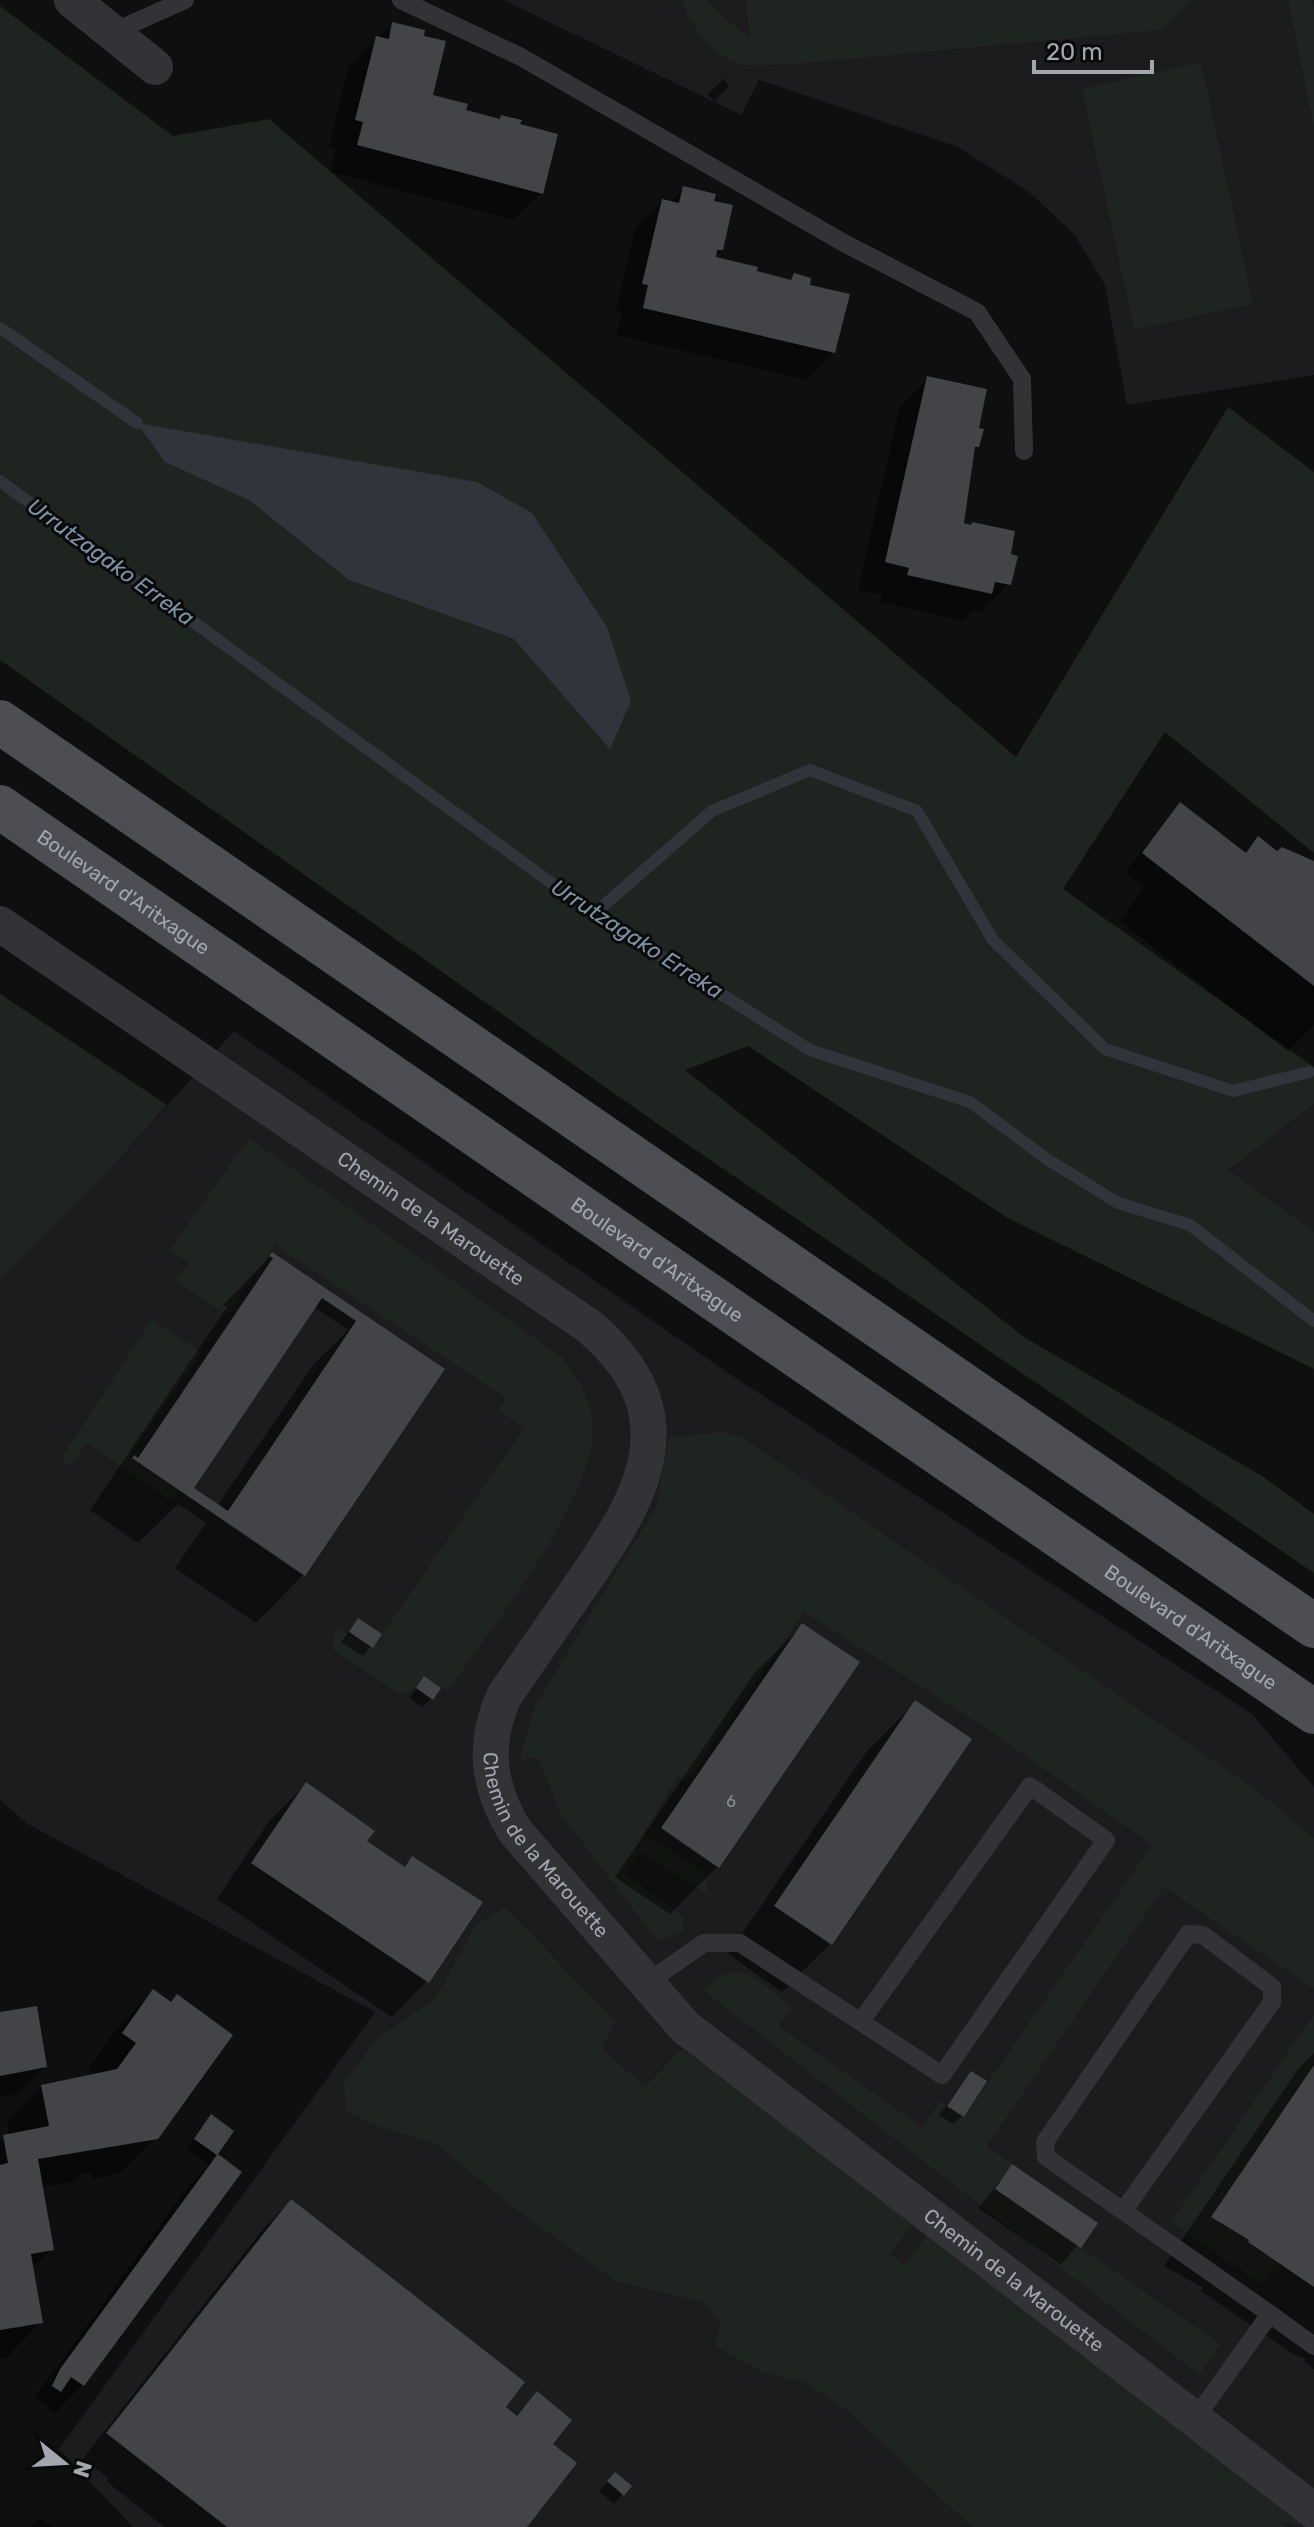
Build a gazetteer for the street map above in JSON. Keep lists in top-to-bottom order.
{
  "streets": {
    "main road": ["Boulevard d'Aritxague"],
    "street": ["Chemin de la Marouette"]
  },
  "water": ["Urrutzagako Erreka"],
  "house_numbers": ["6"],
  "scale_bar": "20 m",
  "north": "right"
}
